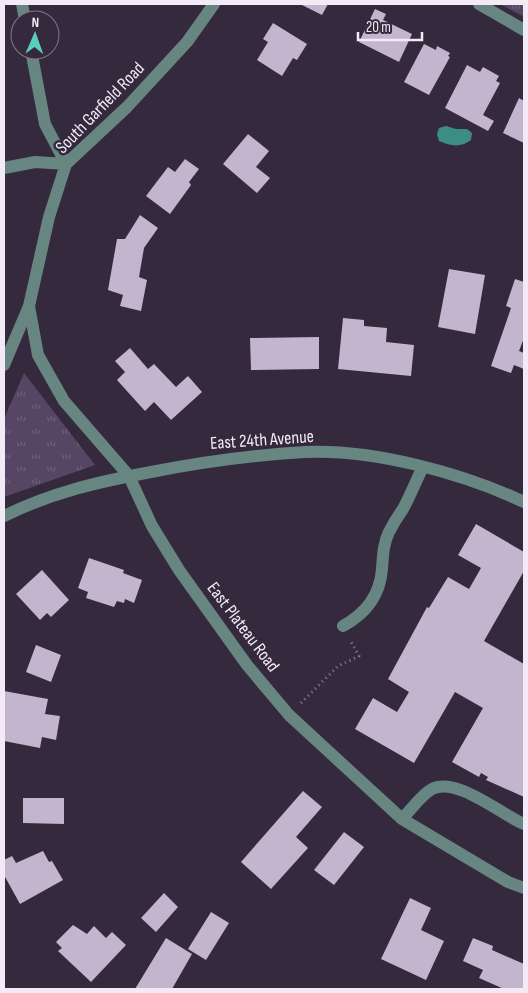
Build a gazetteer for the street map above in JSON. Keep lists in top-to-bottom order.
{
  "streets": {
    "street": ["South Garfield Road", "East 24th Avenue", "East Plateau Road"]
  },
  "crossings": [
    ["South Garfield Road", "East Plateau Road"],
    ["East 24th Avenue", "East Plateau Road"]
  ],
  "scale_bar": "20 m",
  "north": "top"
}
